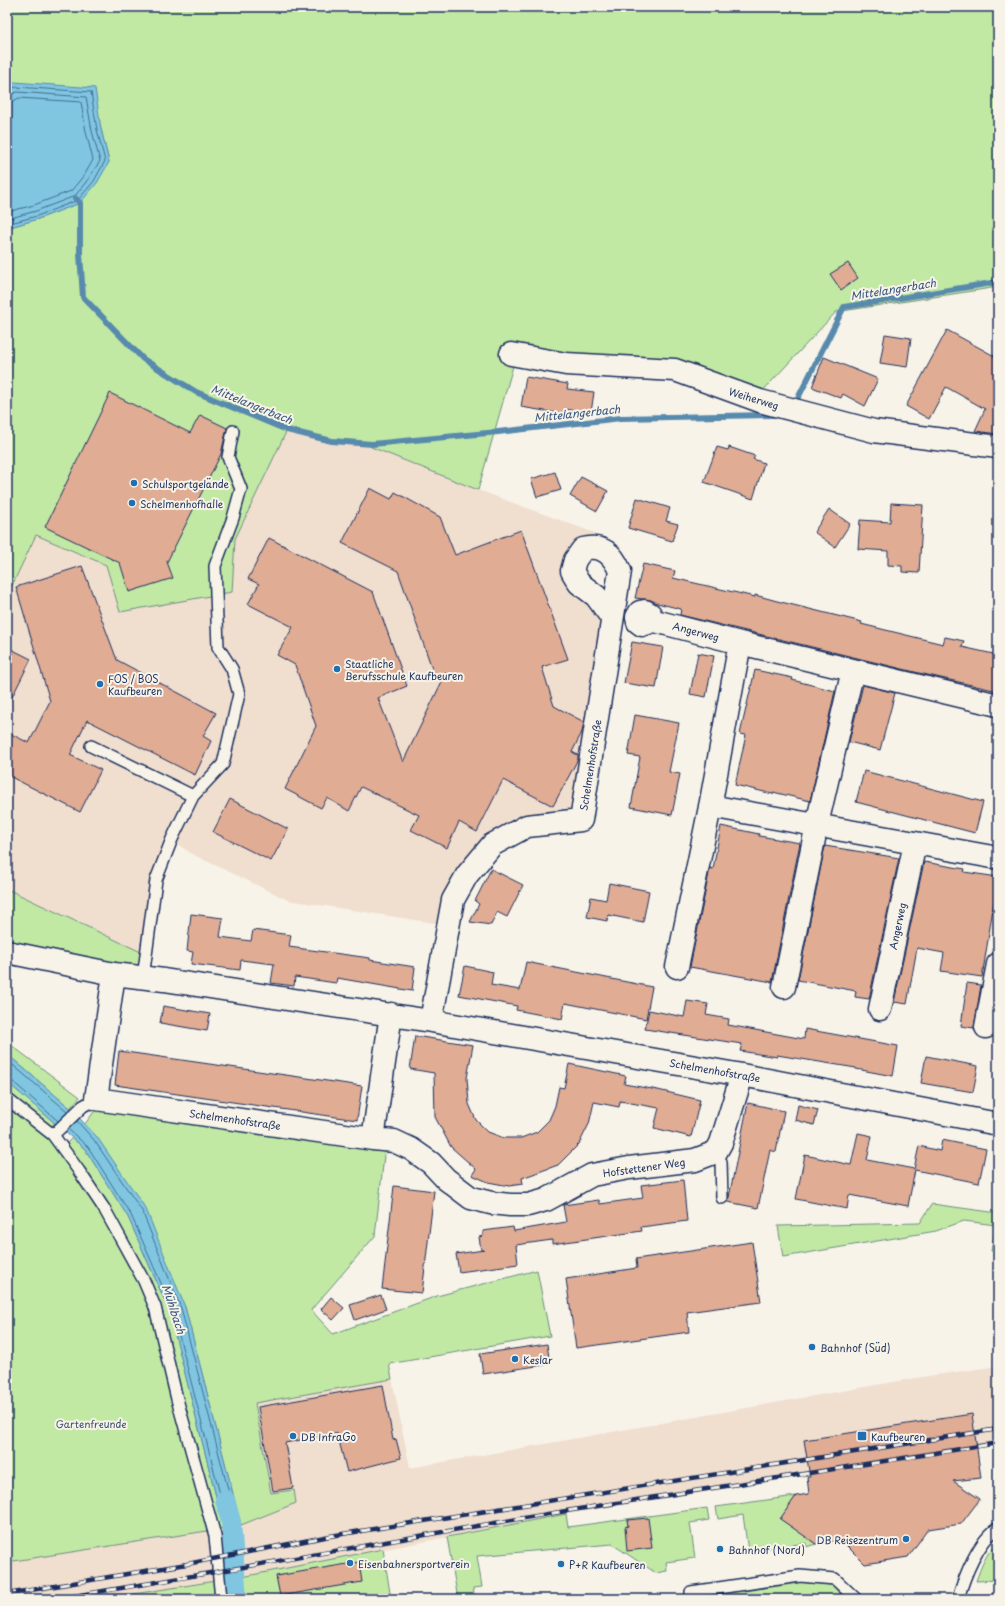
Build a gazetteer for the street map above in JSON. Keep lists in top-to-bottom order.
{
  "streets": {
    "street": [
      "Weiherweg",
      "Angerweg",
      "Schelmenhofstraße",
      "Hofstettener Weg"
    ]
  },
  "crossings": [
    ["Schelmenhofstraße", "Hofstettener Weg"]
  ],
  "water": ["Mittelangerbach", "Mühlbach"],
  "parks": ["Gartenfreunde"],
  "places": {
    "other": [
      "Schulsportgelände",
      "Schelmenhofhalle",
      "Staatliche Berufsschule Kaufbeuren",
      "FOS / BOS Kaufbeuren",
      "Bahnhof (Süd)",
      "Keslar",
      "DB InfraGo",
      "DB Reisezentrum",
      "Bahnhof (Nord)",
      "Eisenbahnersportverein",
      "P+R Kaufbeuren"
    ],
    "transit": ["Kaufbeuren"]
  }
}
